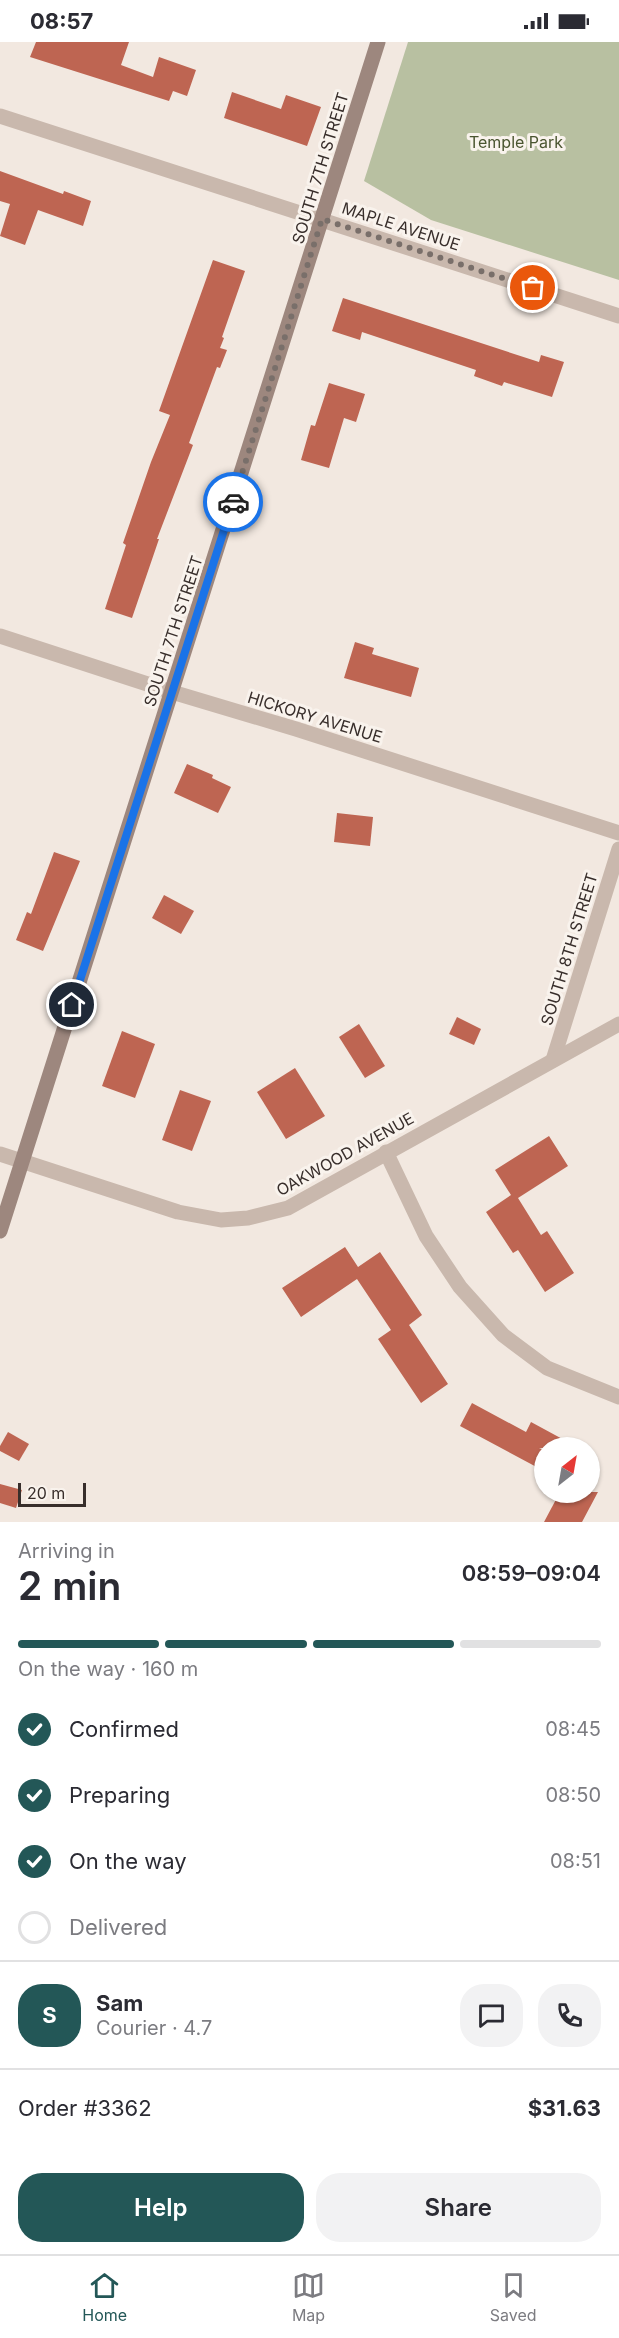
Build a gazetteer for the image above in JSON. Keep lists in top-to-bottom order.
{
  "streets": {
    "street": [
      "SOUTH 7TH STREET",
      "MAPLE AVENUE",
      "HICKORY AVENUE",
      "SOUTH 8TH STREET",
      "OAKWOOD AVENUE"
    ]
  },
  "crossings": [
    ["SOUTH 7TH STREET", "MAPLE AVENUE"],
    ["SOUTH 7TH STREET", "HICKORY AVENUE"],
    ["SOUTH 7TH STREET", "OAKWOOD AVENUE"],
    ["SOUTH 8TH STREET", "OAKWOOD AVENUE"]
  ],
  "parks": ["Temple Park"],
  "scale_bar": "20 m",
  "north": "top right",
  "page": {
    "status": "08:57",
    "scale": "20 m",
    "heading": ["2 min", "Arriving in", "08:59–09:04"],
    "panel": [
      "Sam",
      "Courier · 4.7",
      "Order #3362",
      "$31.63"
    ],
    "bar": "On the way · 160 m",
    "list": [
      ["Confirmed", "08:45"],
      ["Preparing", "08:50"],
      ["On the way", "08:51"],
      "Delivered"
    ],
    "round": "S",
    "buttons": ["Help", "Share"],
    "tabs": ["Home", "Map", "Saved"]
  }
}
